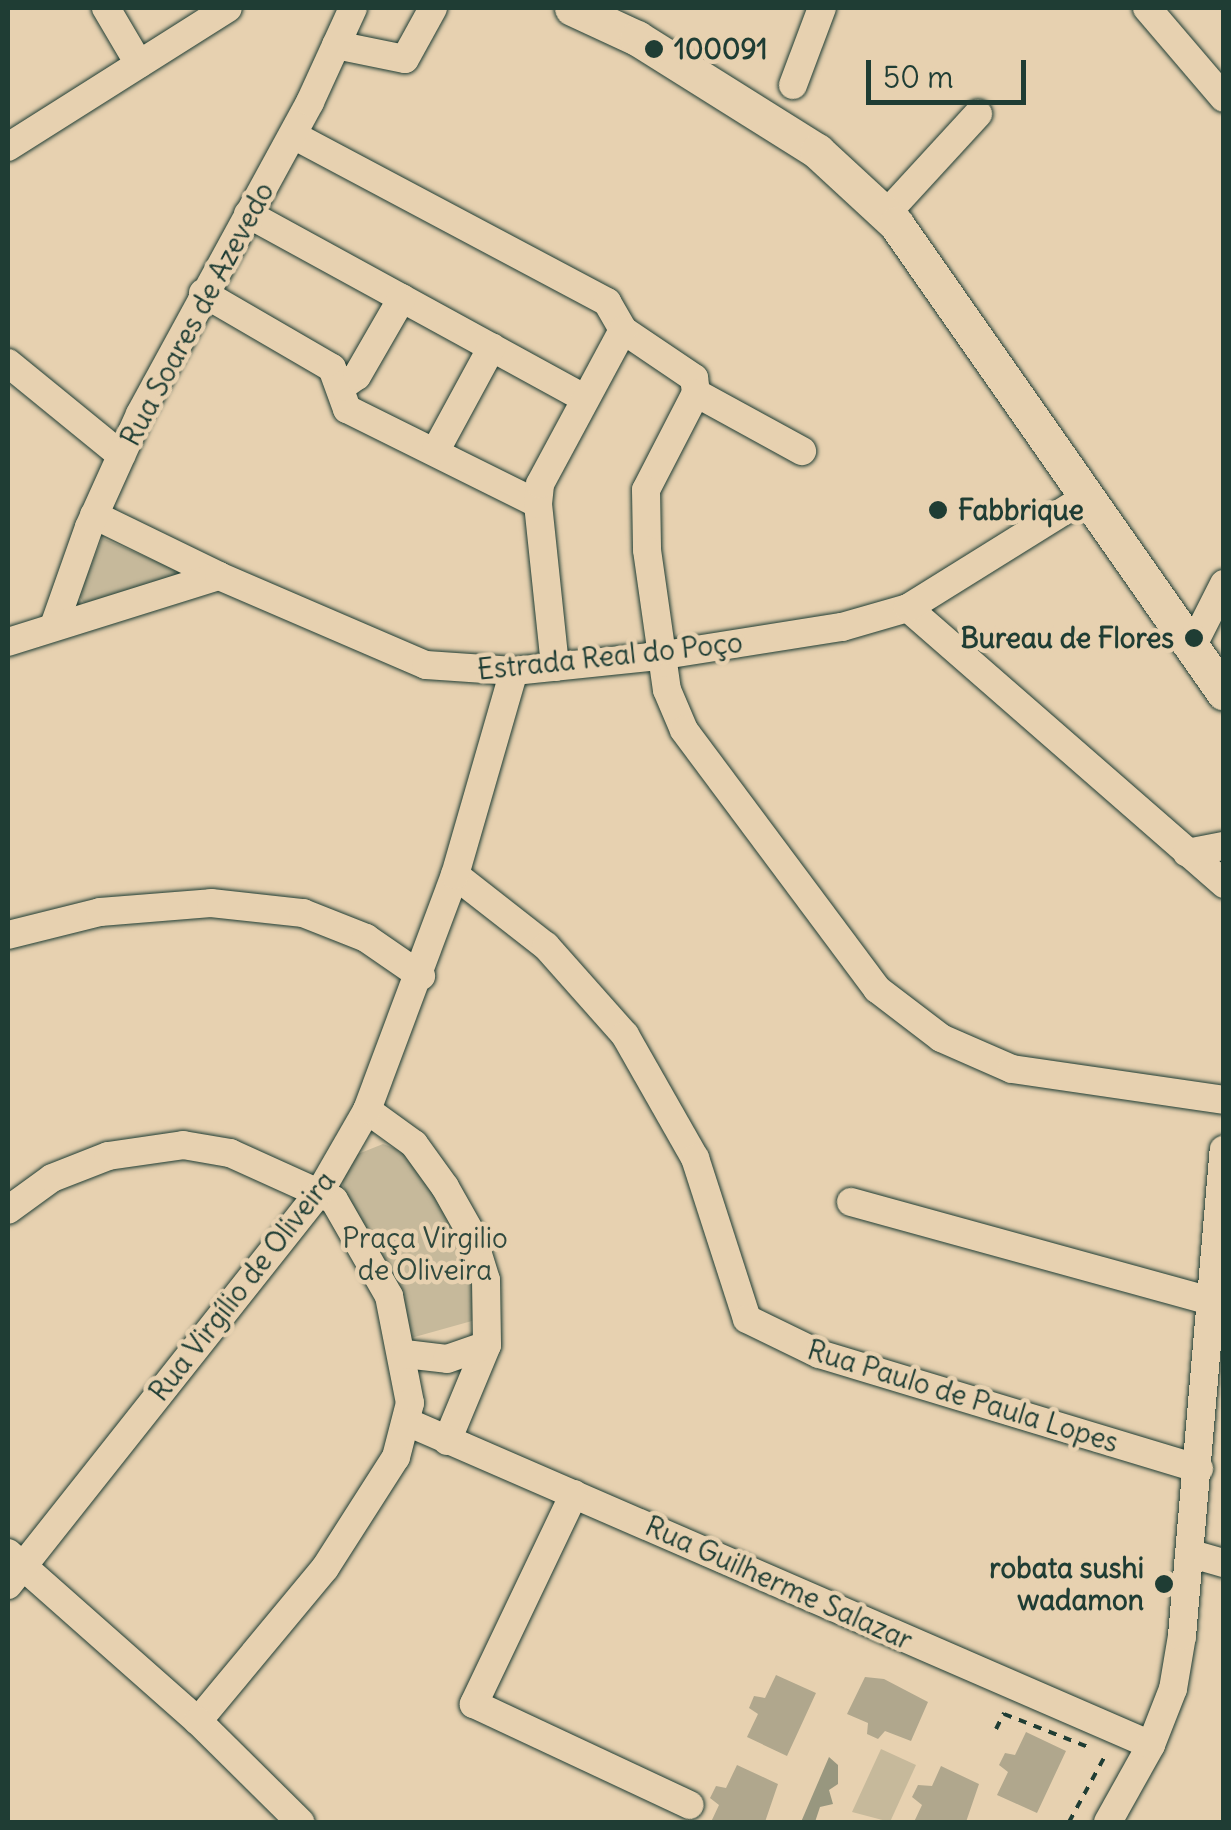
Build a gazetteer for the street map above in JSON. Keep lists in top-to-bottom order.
{
  "streets": {
    "street": [
      "Rua Soares de Azevedo",
      "Estrada Real do Poço",
      "Rua Virgílio de Oliveira",
      "Rua Paulo de Paula Lopes",
      "Rua Guilherme Salazar"
    ]
  },
  "crossings": [
    ["Rua Soares de Azevedo", "Estrada Real do Poço"],
    ["Estrada Real do Poço", "Rua Virgílio de Oliveira"],
    ["Rua Virgílio de Oliveira", "Rua Paulo de Paula Lopes"]
  ],
  "parks": ["Praça Virgilio de Oliveira"],
  "places": [
    "100091",
    "Fabbrique",
    "Bureau de Flores",
    "robata sushi wadamon"
  ],
  "scale_bar": "50 m"
}
